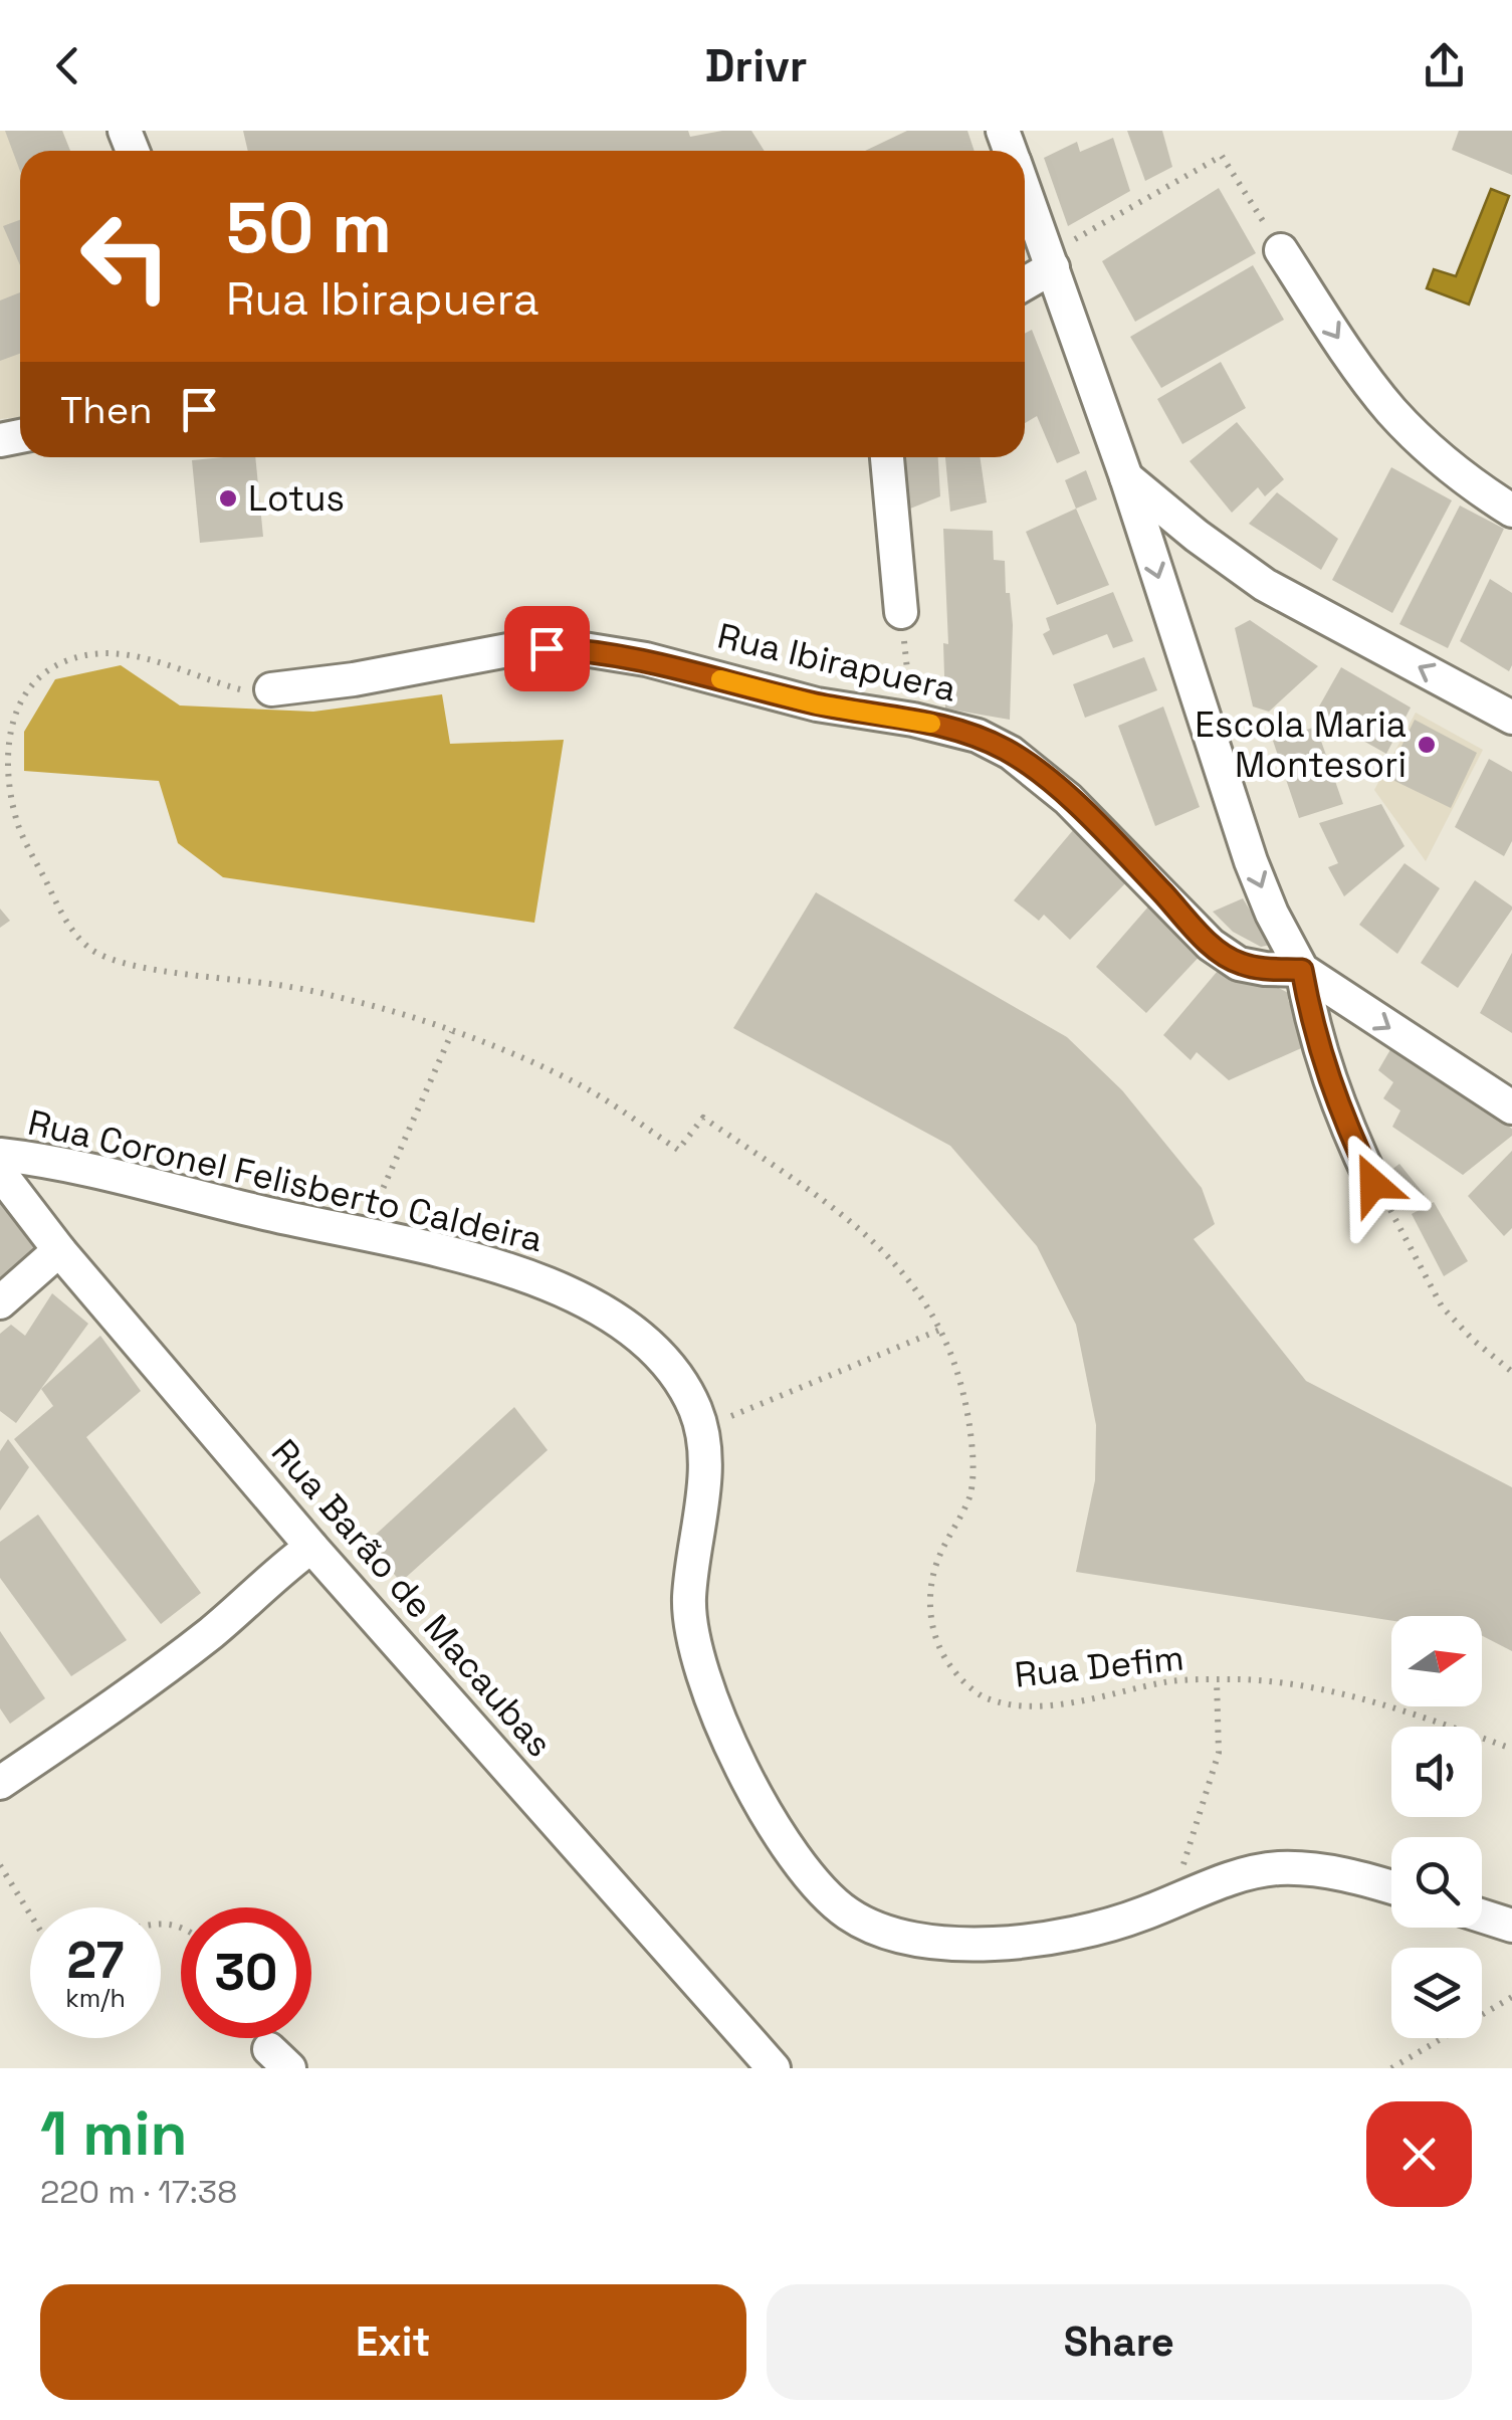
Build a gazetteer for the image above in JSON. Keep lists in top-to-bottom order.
{
  "streets": {
    "street": ["Rua Ibirapuera", "Rua Coronel Felisberto Caldeira", "Rua Barão de Macaubas"],
    "path": ["Rua Defim"]
  },
  "places": ["Lotus", "Escola Maria Montesori"],
  "north": "right",
  "page": {
    "header": "Drivr",
    "turn": ["50 m", "Rua Ibirapuera"],
    "then": "Then",
    "speed": "27 km/h",
    "limit": "30",
    "heading": ["1 min", "220 m · 17:38"],
    "buttons": ["Exit", "Share"]
  }
}
